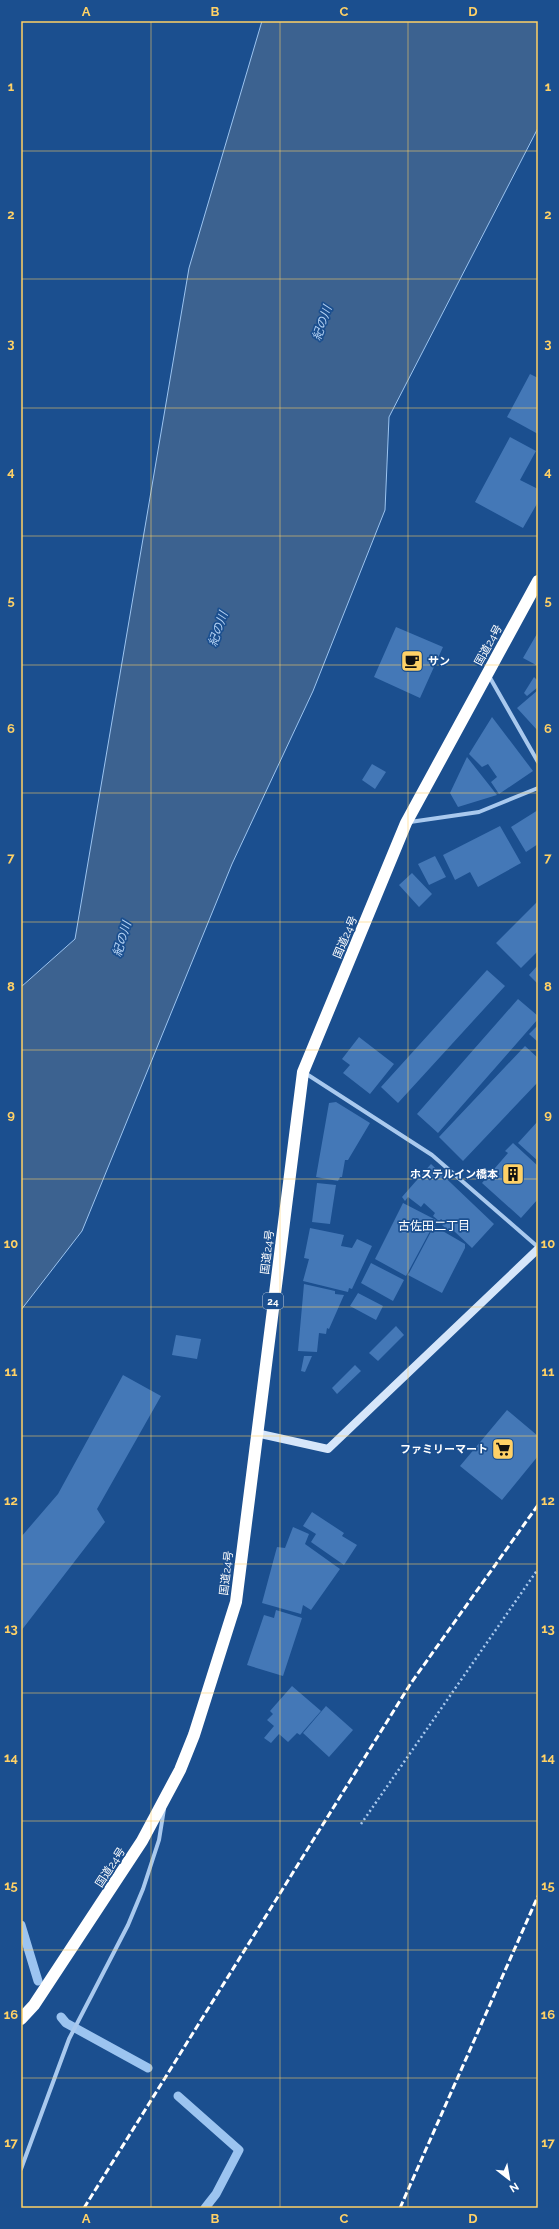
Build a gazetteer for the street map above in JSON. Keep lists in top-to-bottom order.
{
  "streets": {
    "highway": ["国道24号", "24"]
  },
  "districts": ["古佐田二丁目"],
  "water": ["紀の川"],
  "places": {
    "cafe": ["サン"],
    "building": ["ホステルイン橋本"],
    "supermarket": ["ファミリーマート"]
  },
  "north": "bottom right",
  "grid": {
    "columns": [
      "A",
      "B",
      "C",
      "D"
    ],
    "rows": [
      "1",
      "2",
      "3",
      "4",
      "5",
      "6",
      "7",
      "8",
      "9",
      "10",
      "11",
      "12",
      "13",
      "14",
      "15",
      "16",
      "17"
    ]
  }
}
